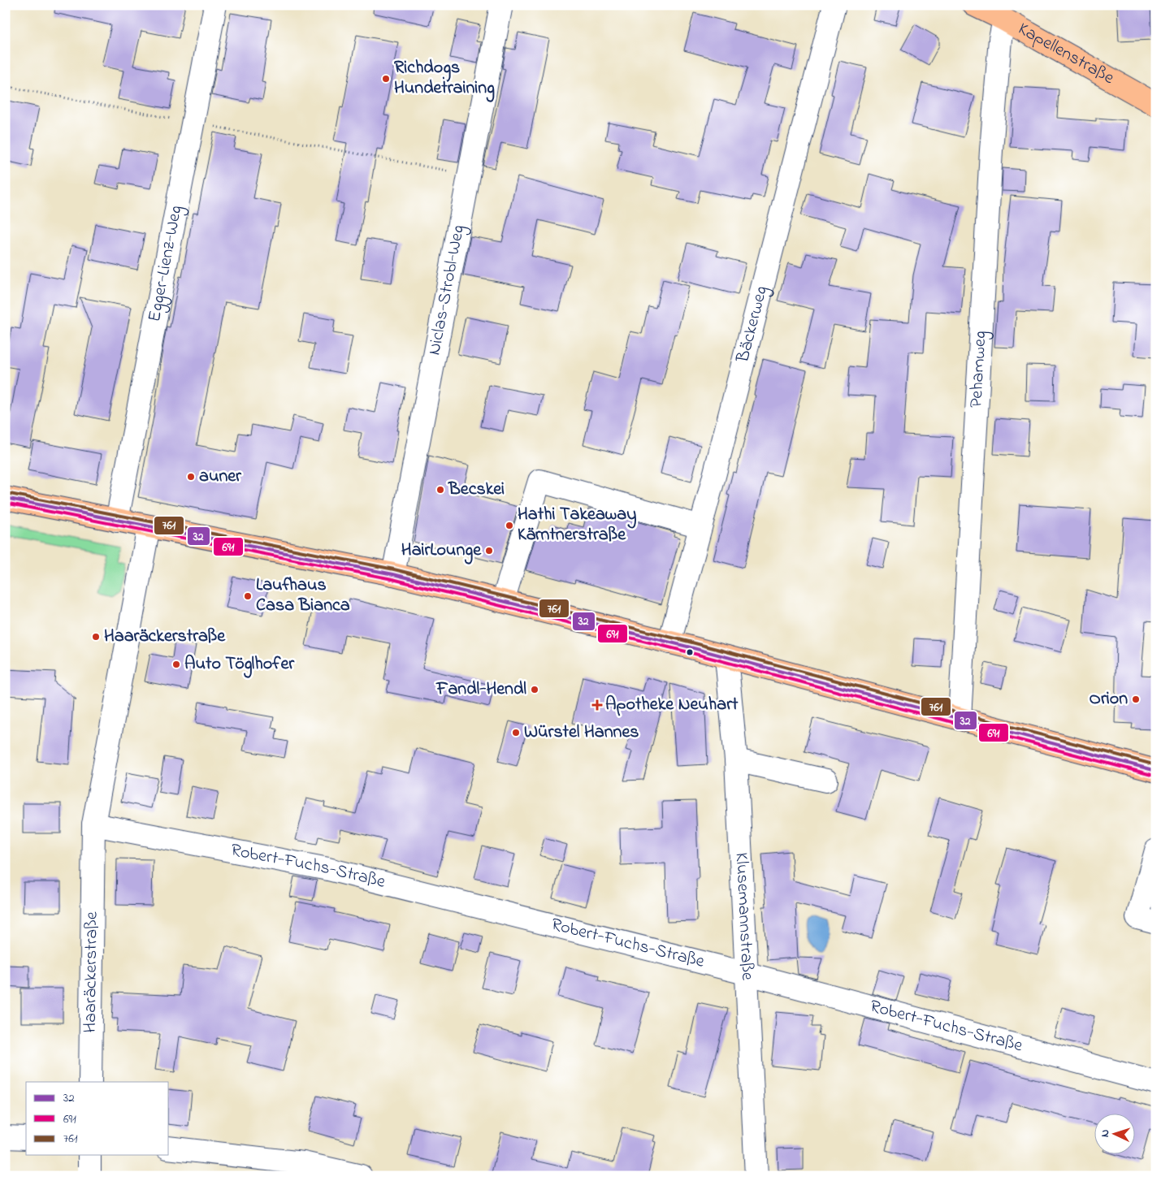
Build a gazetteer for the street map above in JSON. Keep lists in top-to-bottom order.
{
  "streets": {
    "main road": ["Kapellenstraße"],
    "street": [
      "Egger-Lienz-Weg",
      "Niclas-Strobl-Weg",
      "Bäckerweg",
      "Pehamweg",
      "Robert-Fuchs-Straße",
      "Klusemannstraße",
      "Haaräckerstraße"
    ]
  },
  "crossings": [
    ["Kapellenstraße", "Pehamweg"],
    ["Robert-Fuchs-Straße", "Klusemannstraße"],
    ["Robert-Fuchs-Straße", "Haaräckerstraße"]
  ],
  "places": {
    "other": [
      "Richdogs Hundetraining",
      "auner",
      "Becskei",
      "Hathi Takeaway Kärntnerstraße",
      "HairLounge",
      "Laufhaus Casa Bianca",
      "Haaräckerstraße",
      "Auto Töglhofer",
      "Fandl-Hendl",
      "Orion",
      "Würstel Hannes"
    ],
    "health": ["Apotheke Neuhart"]
  },
  "lines": ["transit line 761", "transit line 32", "transit line 691"],
  "legend": ["32", "691", "761"],
  "north": "left"
}
